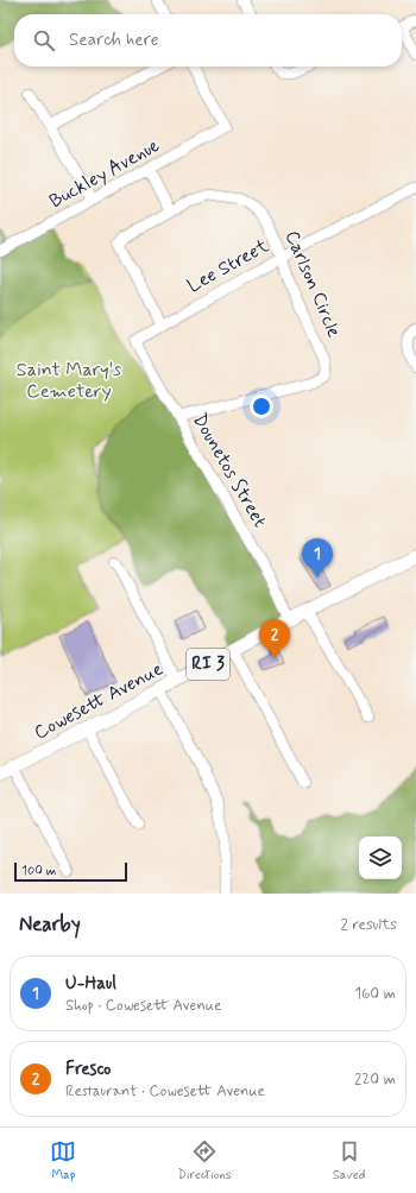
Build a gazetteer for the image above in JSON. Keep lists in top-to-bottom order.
{
  "streets": {
    "main road": ["RI 3", "Cowesett Avenue"],
    "street": [
      "Buckley Avenue",
      "Lee Street",
      "Carlson Circle",
      "Dounetos Street"
    ]
  },
  "crossings": [
    ["Lee Street", "Carlson Circle"],
    ["Lee Street", "Dounetos Street"],
    ["Carlson Circle", "Dounetos Street"],
    ["Dounetos Street", "Cowesett Avenue"]
  ],
  "parks": ["Saint Mary's Cemetery"],
  "scale_bar": "100 m",
  "page": {
    "search": "Search here",
    "pins": ["1", "2"],
    "scale": "100 m",
    "heading": ["Nearby", "2 results"],
    "list": [
      {
        "mark": "1",
        "name": "U-Haul",
        "note": "Shop · Cowesett Avenue",
        "value": "160 m"
      },
      {
        "mark": "2",
        "name": "Fresco",
        "note": "Restaurant · Cowesett Avenue",
        "value": "220 m"
      }
    ],
    "nav": ["Map", "Directions", "Saved"]
  }
}
